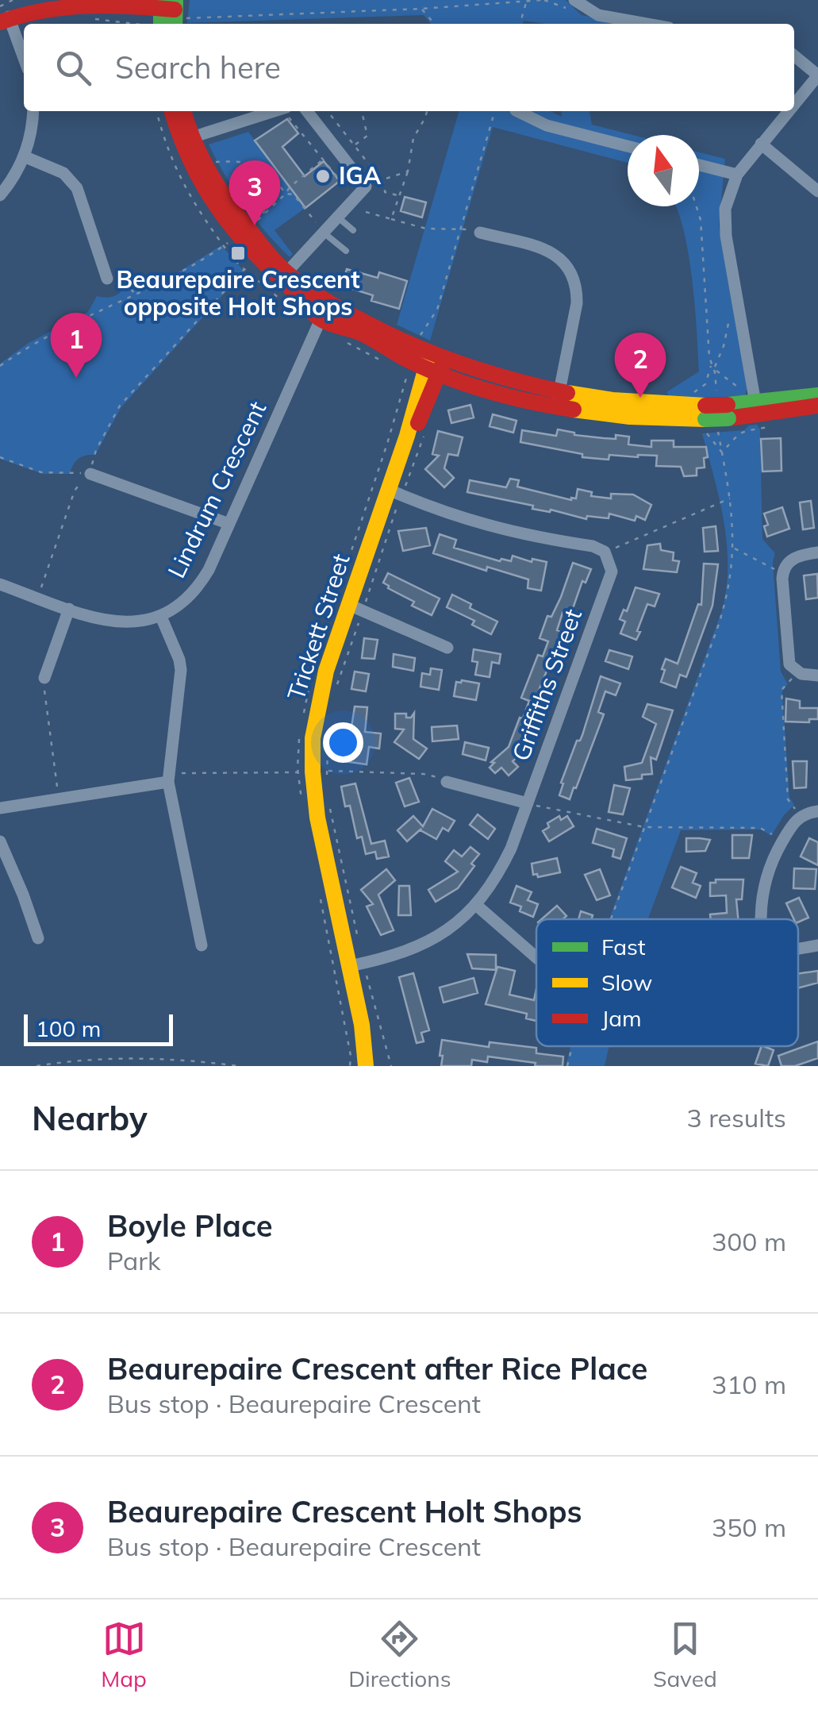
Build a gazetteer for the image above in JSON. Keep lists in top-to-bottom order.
{
  "streets": {
    "street": ["Lindrum Crescent", "Trickett Street", "Griffiths Street"]
  },
  "crossings": [
    ["Trickett Street", "Griffiths Street"]
  ],
  "places": {
    "other": ["IGA"],
    "transit": ["Beaurepaire Crescent opposite Holt Shops"]
  },
  "legend": ["Fast", "Slow", "Jam"],
  "scale_bar": "100 m",
  "north": "top",
  "page": {
    "search": "Search here",
    "pins": ["3", "1", "2"],
    "scale": "100 m",
    "heading": ["Nearby", "3 results"],
    "list": [
      {
        "mark": "1",
        "name": "Boyle Place",
        "note": "Park",
        "value": "300 m"
      },
      {
        "mark": "2",
        "name": "Beaurepaire Crescent after Rice Place",
        "note": "Bus stop · Beaurepaire Crescent",
        "value": "310 m"
      },
      {
        "mark": "3",
        "name": "Beaurepaire Crescent Holt Shops",
        "note": "Bus stop · Beaurepaire Crescent",
        "value": "350 m"
      }
    ],
    "nav": ["Map", "Directions", "Saved"]
  }
}
